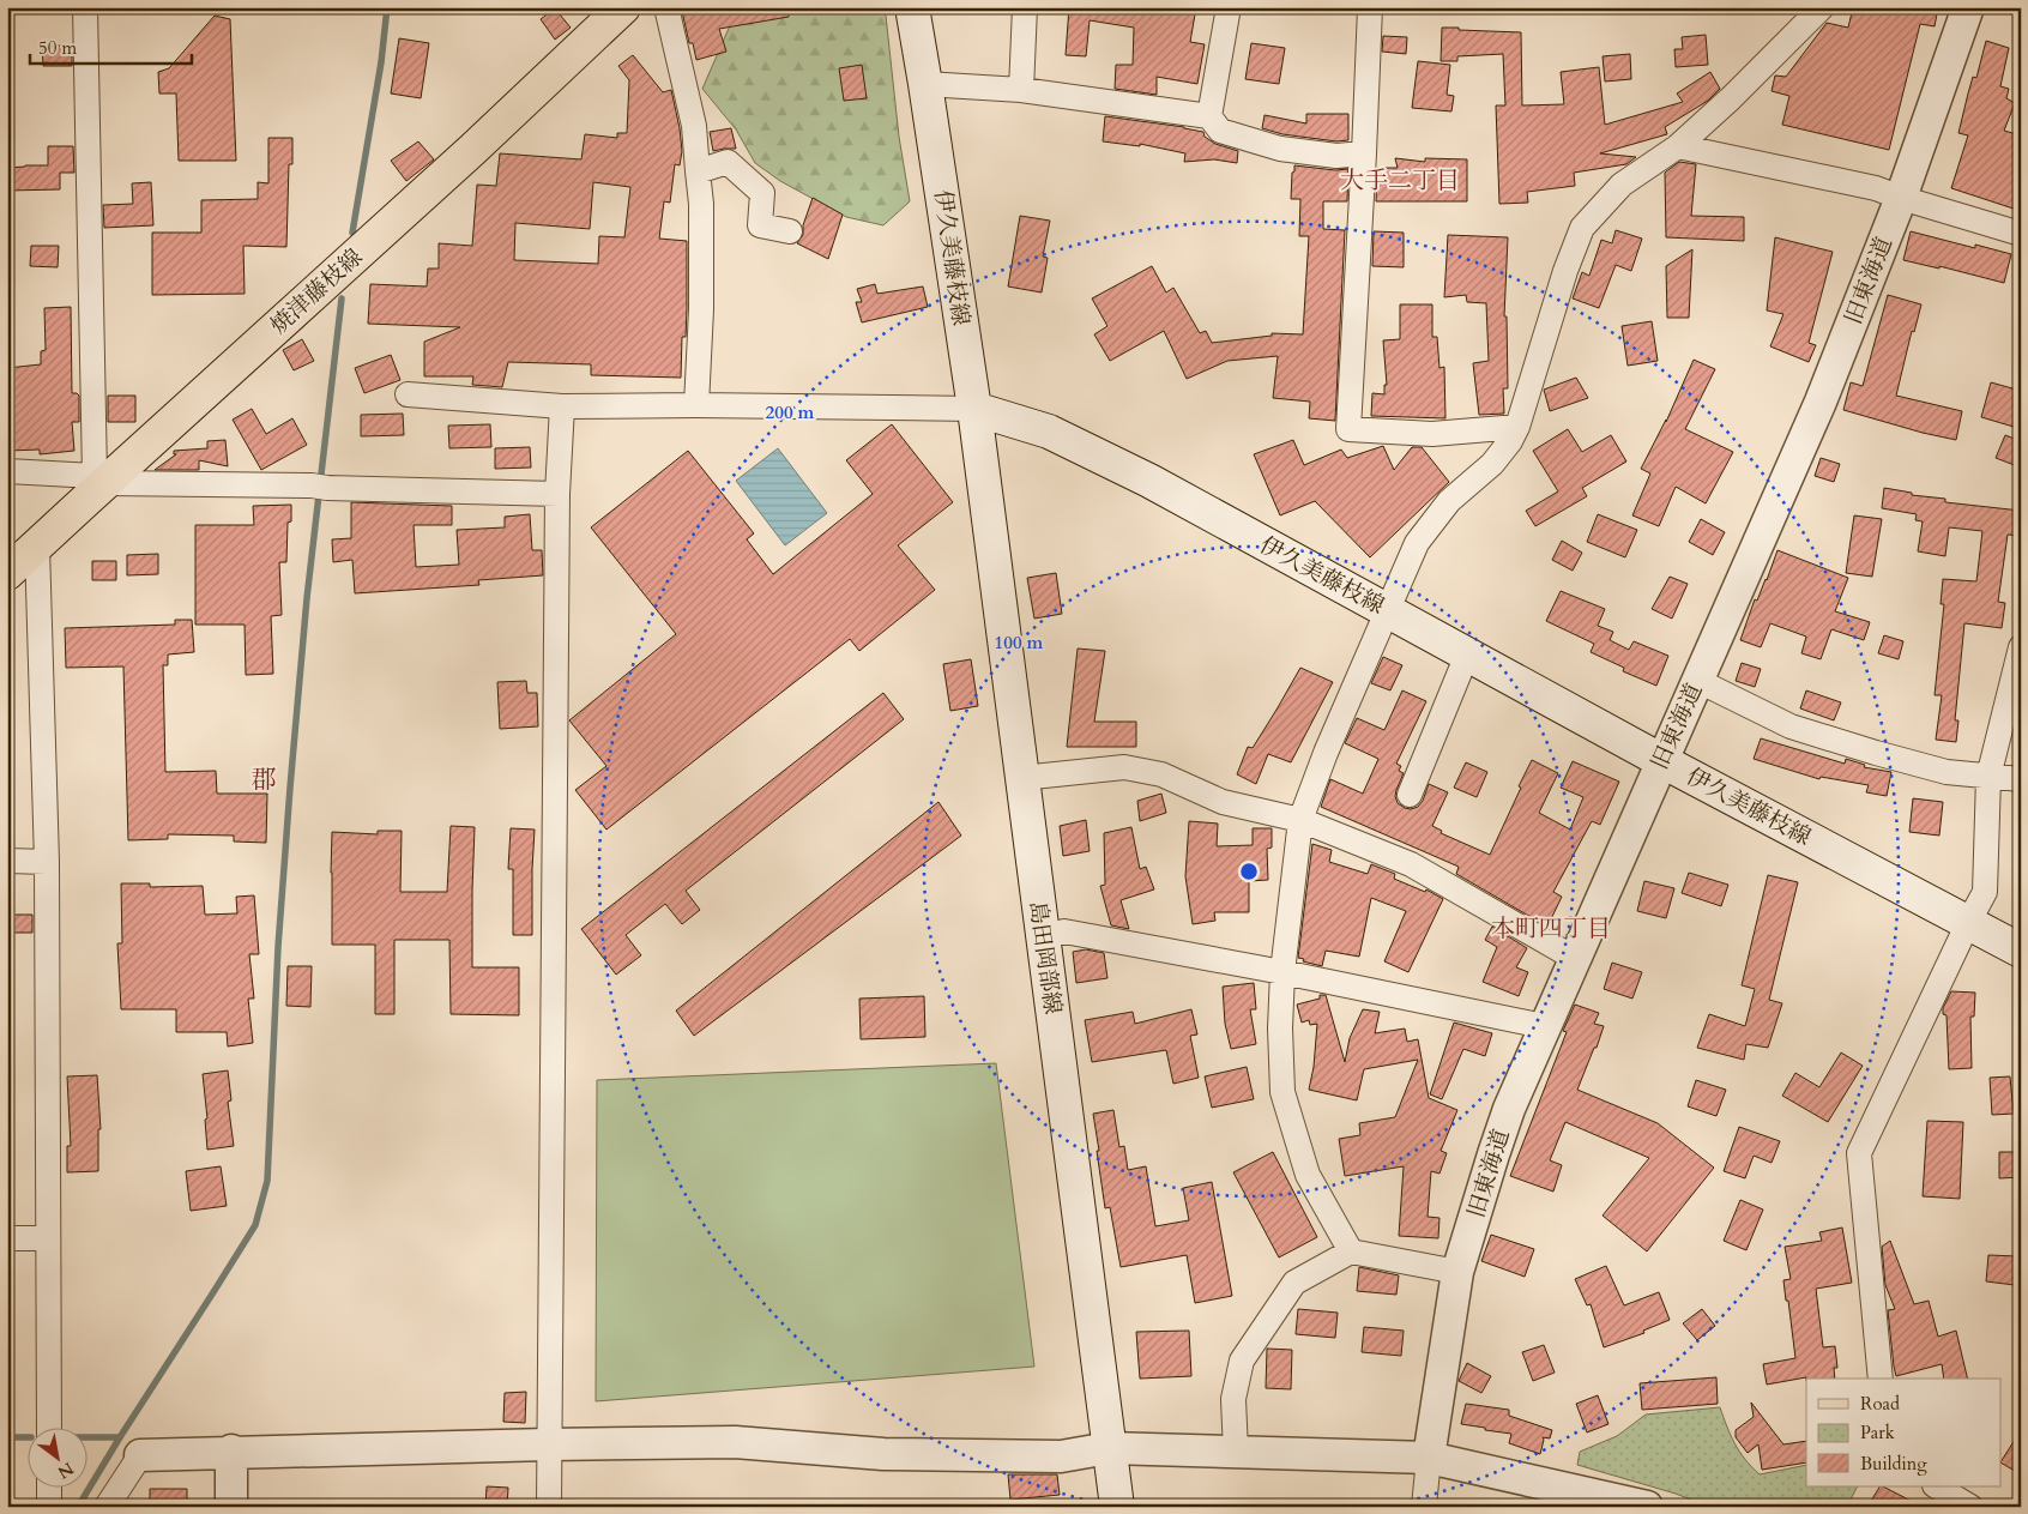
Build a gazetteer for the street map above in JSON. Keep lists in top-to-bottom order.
{
  "streets": {
    "main road": ["伊久美藤枝線", "焼津藤枝線", "島田岡部線"],
    "street": ["旧東海道"]
  },
  "crossings": [
    ["伊久美藤枝線", "旧東海道"],
    ["伊久美藤枝線", "島田岡部線"]
  ],
  "districts": ["大手二丁目", "郡", "本町四丁目"],
  "legend": ["Road", "Park", "Building"],
  "scale_bar": "50 m",
  "north": "bottom right",
  "rings": ["200 m", "100 m"]
}
